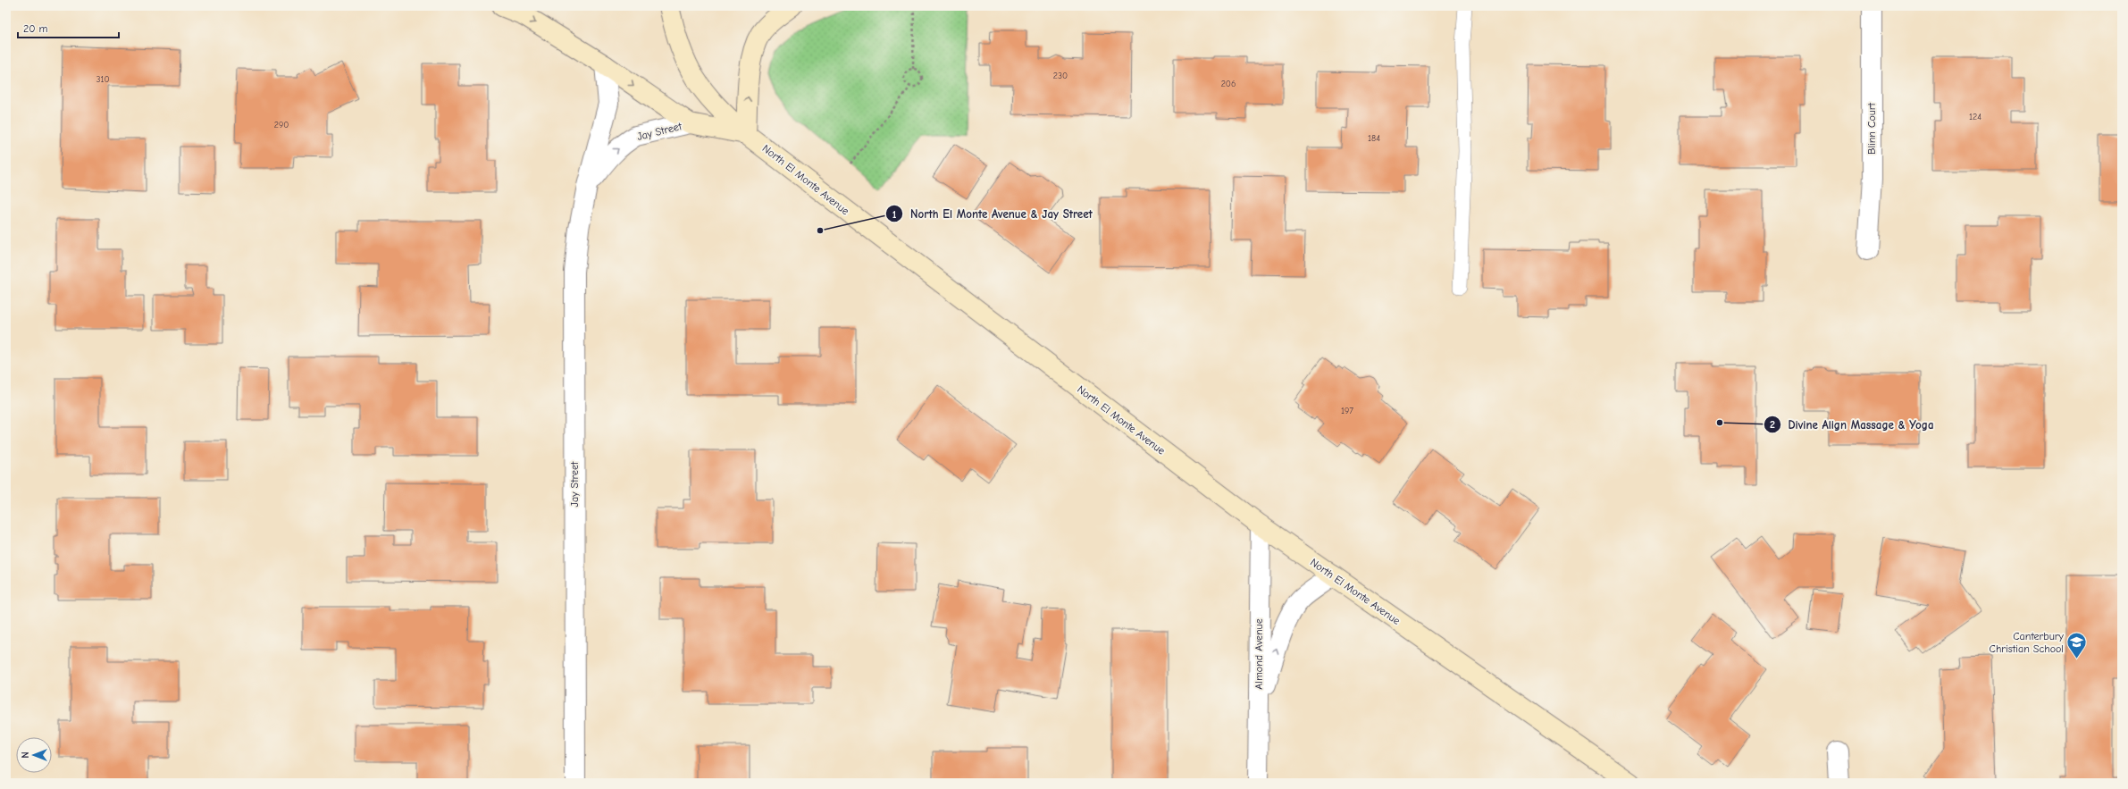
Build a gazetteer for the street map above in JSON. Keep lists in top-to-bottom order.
{
  "streets": {
    "main road": ["North El Monte Avenue"],
    "street": ["Blinn Court", "Jay Street", "Almond Avenue"]
  },
  "crossings": [
    ["North El Monte Avenue", "Almond Avenue"]
  ],
  "places": {
    "other": ["North El Monte Avenue & Jay Street", "Divine Align Massage & Yoga"],
    "school or university": ["Canterbury Christian School"]
  },
  "house_numbers": [
    "230",
    "310",
    "206",
    "124",
    "290",
    "184",
    "197"
  ],
  "scale_bar": "20 m",
  "north": "left"
}
